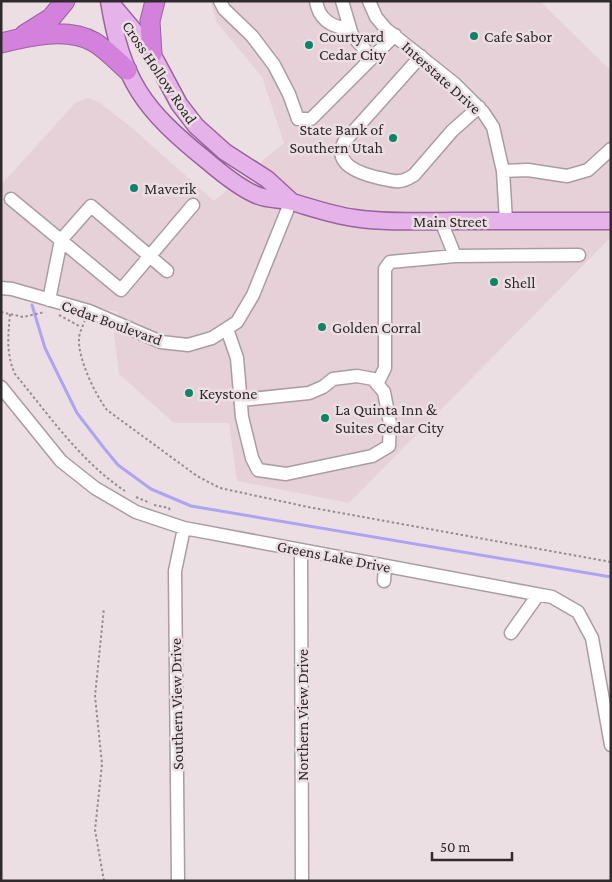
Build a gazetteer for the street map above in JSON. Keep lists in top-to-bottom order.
{
  "streets": {
    "main road": ["Cross Hollow Road", "Main Street"],
    "street": [
      "Interstate Drive",
      "Cedar Boulevard",
      "Greens Lake Drive",
      "Southern View Drive",
      "Northern View Drive"
    ]
  },
  "crossings": [
    ["Cross Hollow Road", "Main Street"],
    ["Cross Hollow Road", "Cedar Boulevard"],
    ["Interstate Drive", "Main Street"],
    ["Main Street", "Cedar Boulevard"],
    ["Greens Lake Drive", "Southern View Drive"],
    ["Greens Lake Drive", "Northern View Drive"]
  ],
  "places": [
    "Cafe Sabor",
    "Courtyard Cedar City",
    "State Bank of Southern Utah",
    "Maverik",
    "Shell",
    "Golden Corral",
    "Keystone",
    "La Quinta Inn & Suites Cedar City"
  ],
  "scale_bar": "50 m"
}
